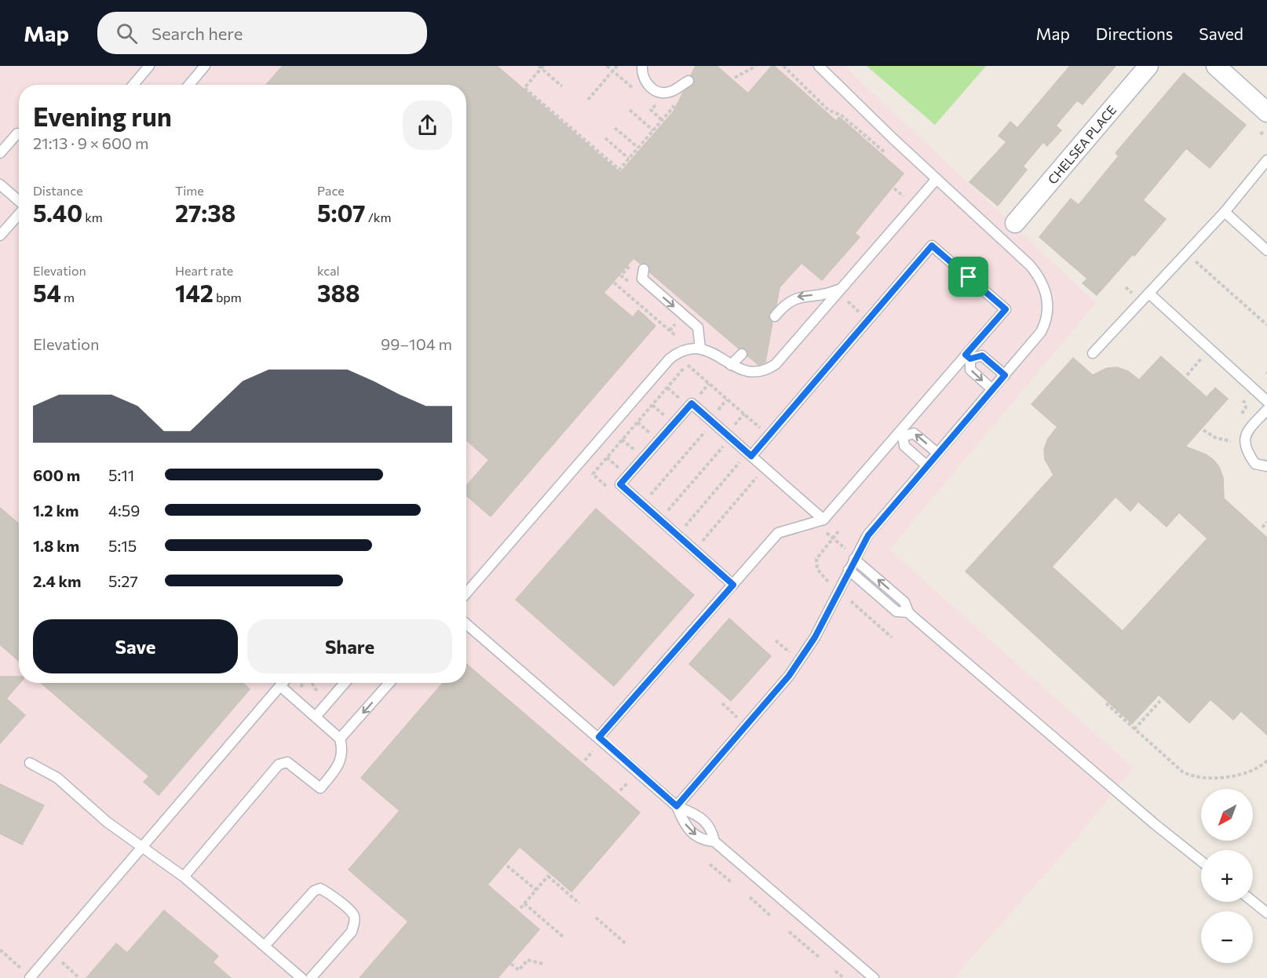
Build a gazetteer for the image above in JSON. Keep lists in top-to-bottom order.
{
  "streets": {
    "street": ["CHELSEA PLACE"]
  },
  "north": "bottom left",
  "page": {
    "header": "Map",
    "search": "Search here",
    "nav": ["Map", "Directions", "Saved"],
    "heading": ["Evening run", "21:13 · 9 × 600 m"],
    "stats": [
      ["Distance", "5.40 km"],
      ["Time", "27:38"],
      ["Pace", "5:07 /km"],
      ["Elevation", "54 m"],
      ["Heart rate", "142 bpm"],
      ["kcal", "388"]
    ],
    "chart": ["Elevation", "99–104 m"],
    "list": [
      {
        "name": "600 m",
        "note": "5:11"
      },
      {
        "name": "1.2 km",
        "note": "4:59"
      },
      {
        "name": "1.8 km",
        "note": "5:15"
      },
      {
        "name": "2.4 km",
        "note": "5:27"
      }
    ],
    "buttons": ["Save", "Share"],
    "map_buttons": ["+", "−"]
  }
}
